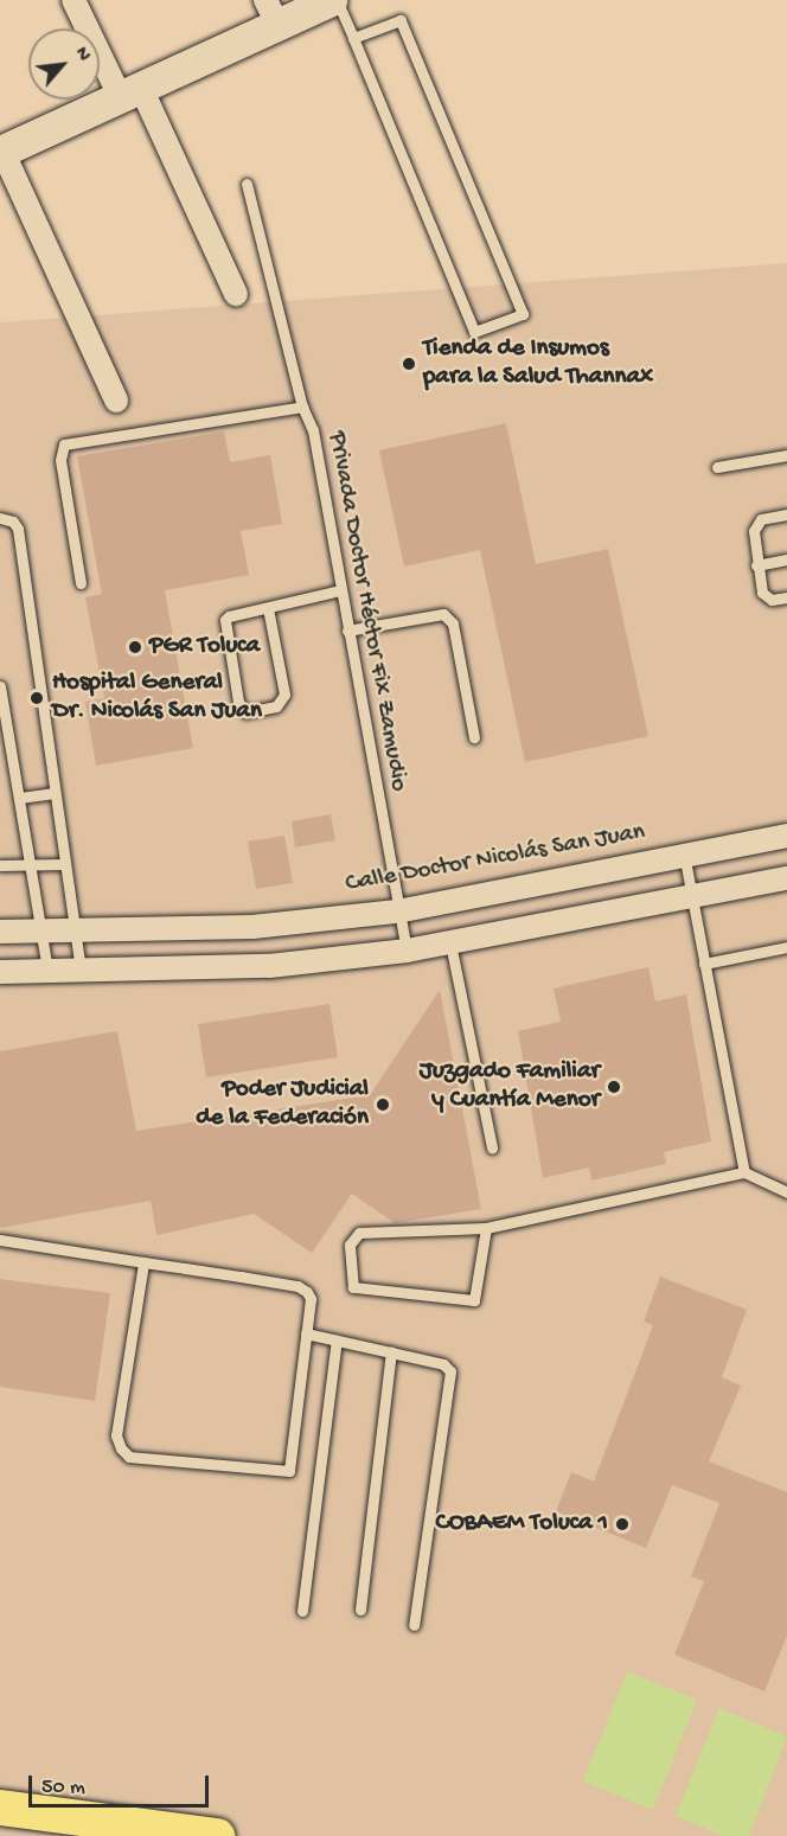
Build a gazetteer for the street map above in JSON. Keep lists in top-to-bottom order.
{
  "streets": {
    "street": ["Calle Doctor Nicolás San Juan"],
    "lane": ["Privada Doctor Héctor Fix Zamudio"]
  },
  "crossings": [
    ["Privada Doctor Héctor Fix Zamudio", "Calle Doctor Nicolás San Juan"]
  ],
  "places": [
    "Tienda de Insumos para la Salud Thannax",
    "PGR Toluca",
    "Hospital General Dr. Nicolás San Juan",
    "Juzgado Familiar y Cuantía Menor",
    "Poder Judicial de la Federación",
    "COBAEM Toluca 1"
  ],
  "scale_bar": "50 m",
  "north": "top right"
}
